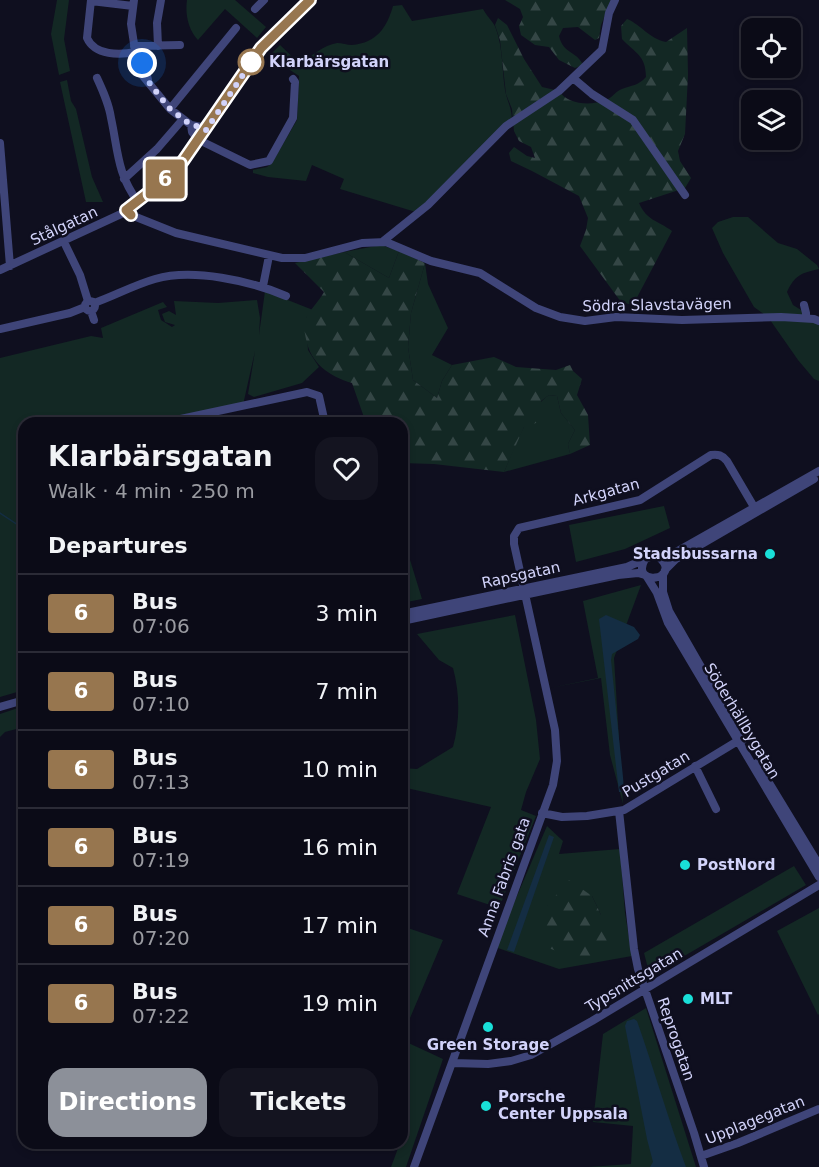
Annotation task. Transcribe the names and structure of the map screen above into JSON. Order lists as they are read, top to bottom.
{
  "streets": {
    "street": [
      "Stålgatan",
      "Södra Slavstavägen",
      "Arkgatan",
      "Rapsgatan",
      "Söderhällbygatan",
      "Pustgatan",
      "Anna Fabris gata",
      "Typsnittsgatan",
      "Reprogatan",
      "Upplagegatan"
    ]
  },
  "crossings": [
    ["Stålgatan", "Södra Slavstavägen"],
    ["Arkgatan", "Rapsgatan"],
    ["Arkgatan", "Anna Fabris gata"],
    ["Rapsgatan", "Söderhällbygatan"],
    ["Rapsgatan", "Anna Fabris gata"],
    ["Söderhällbygatan", "Pustgatan"],
    ["Pustgatan", "Anna Fabris gata"],
    ["Pustgatan", "Reprogatan"],
    ["Anna Fabris gata", "Typsnittsgatan"],
    ["Typsnittsgatan", "Reprogatan"],
    ["Reprogatan", "Upplagegatan"]
  ],
  "places": [
    "Klarbärsgatan",
    "Stadsbussarna",
    "PostNord",
    "MLT",
    "Green Storage",
    "Porsche Center Uppsala"
  ],
  "lines": ["bus line 6"],
  "page": {
    "on_map": "6",
    "heading": [
      ["Klarbärsgatan", "Walk · 4 min · 250 m"],
      "Departures"
    ],
    "list": [
      {
        "mark": "6",
        "name": "Bus",
        "note": "07:06",
        "value": "3 min"
      },
      {
        "mark": "6",
        "name": "Bus",
        "note": "07:10",
        "value": "7 min"
      },
      {
        "mark": "6",
        "name": "Bus",
        "note": "07:13",
        "value": "10 min"
      },
      {
        "mark": "6",
        "name": "Bus",
        "note": "07:19",
        "value": "16 min"
      },
      {
        "mark": "6",
        "name": "Bus",
        "note": "07:20",
        "value": "17 min"
      },
      {
        "mark": "6",
        "name": "Bus",
        "note": "07:22",
        "value": "19 min"
      }
    ],
    "buttons": ["Directions", "Tickets"]
  }
}
